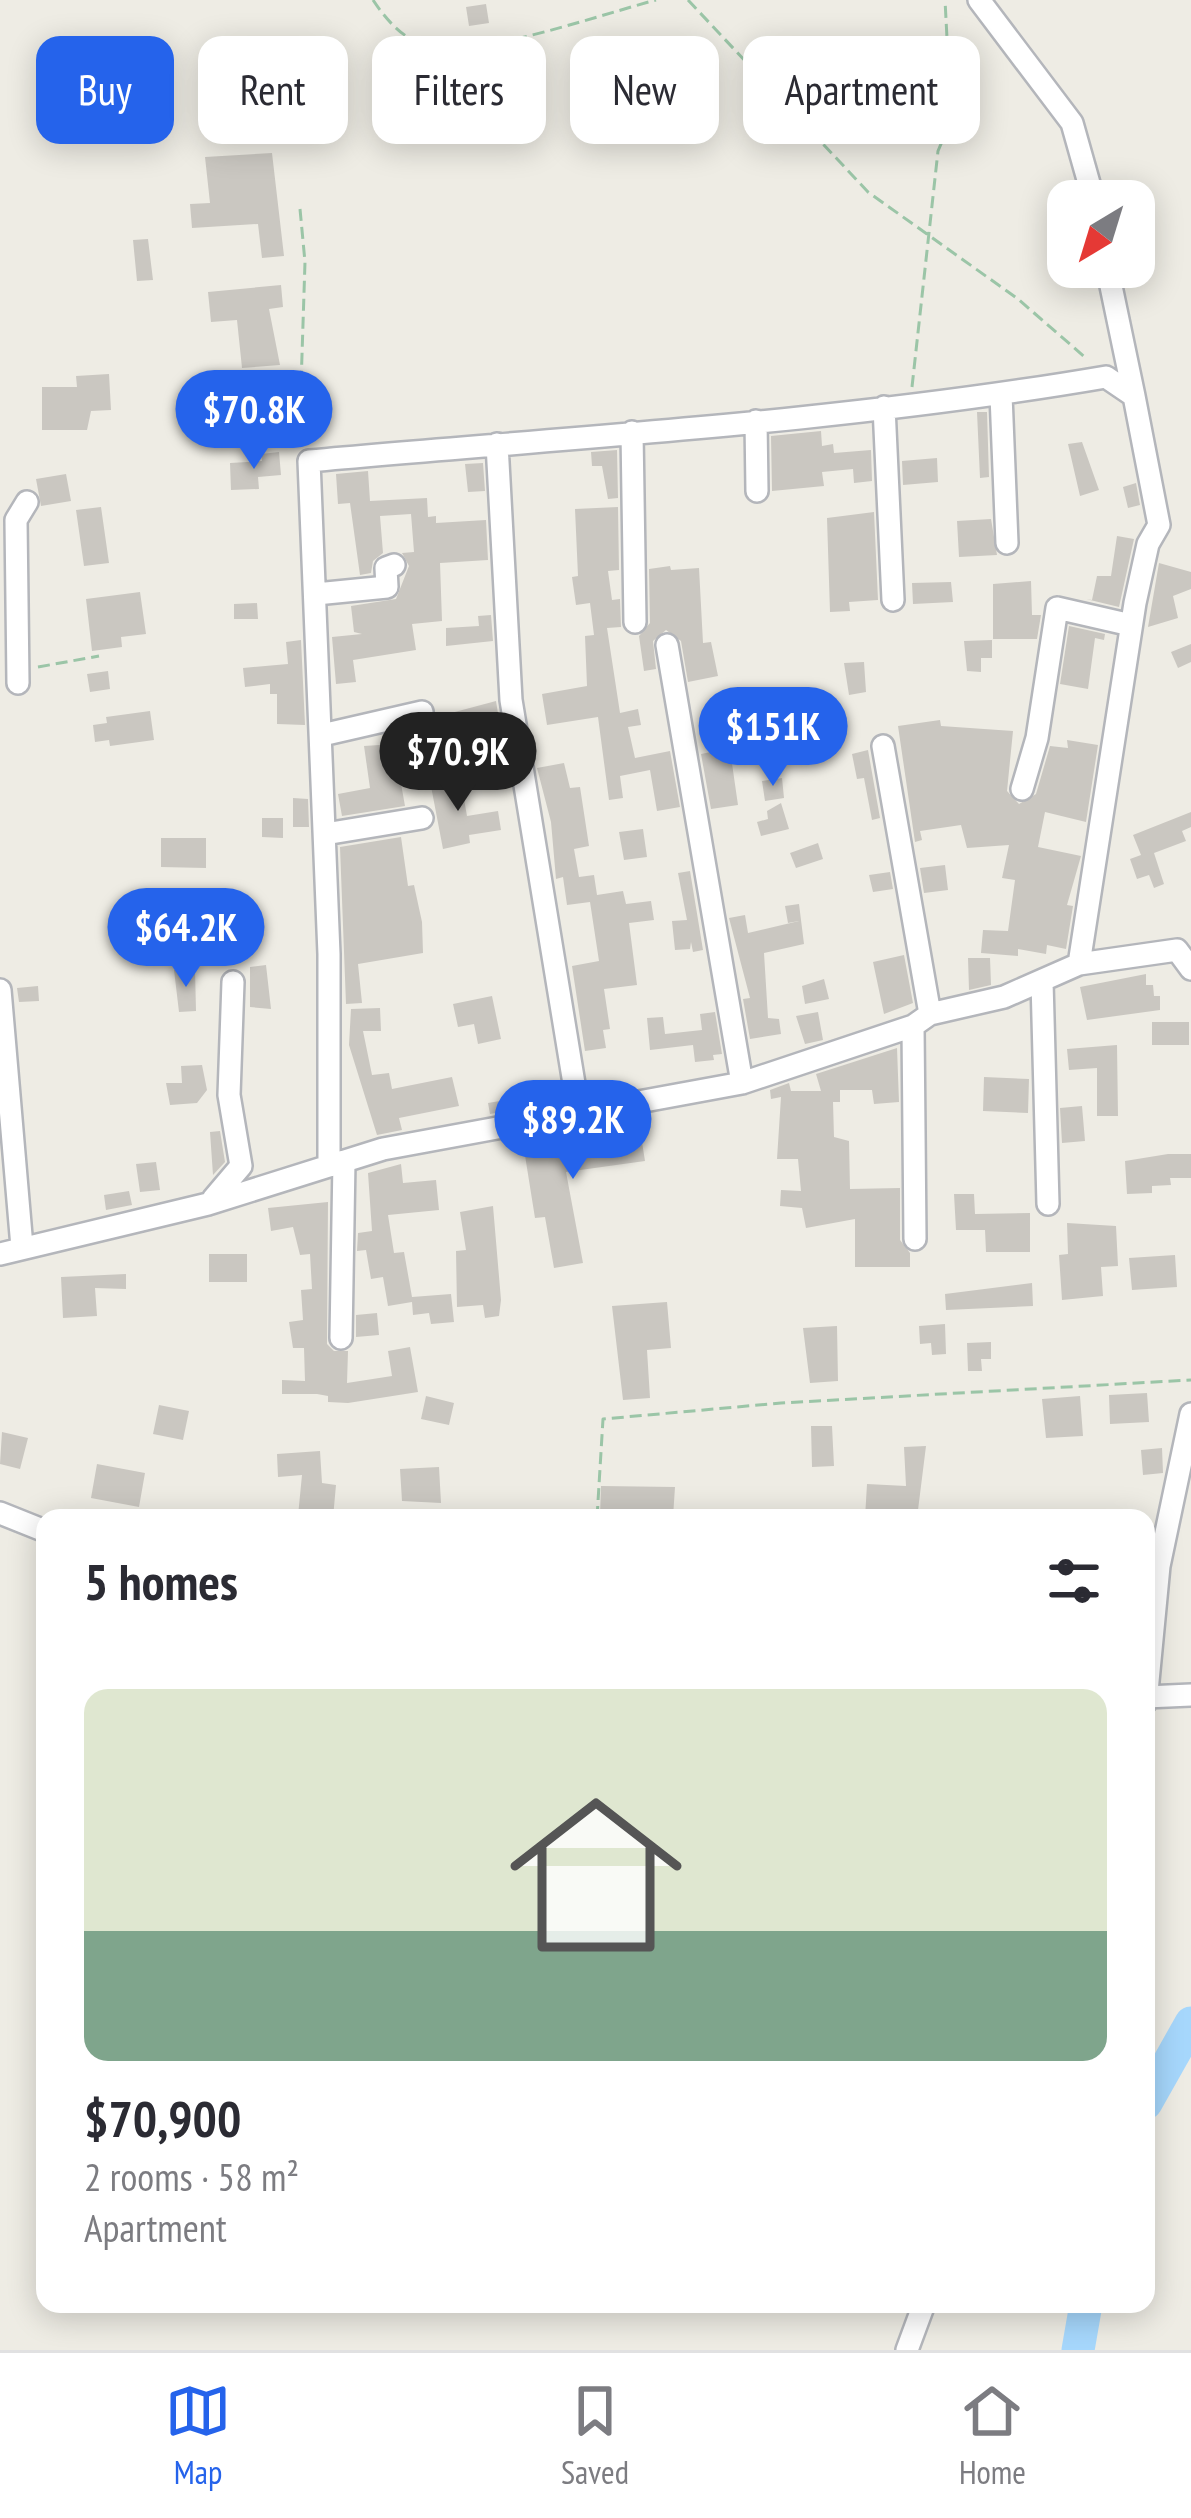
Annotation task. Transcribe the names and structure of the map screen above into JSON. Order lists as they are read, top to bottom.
{
  "north": "bottom left",
  "page": {
    "chip": [
      "Buy",
      "Rent",
      "Filters",
      "New",
      "Apartment"
    ],
    "price": [
      "$70.8K",
      "$151K",
      "$70.9K",
      "$64.2K",
      "$89.2K"
    ],
    "heading": "5 homes",
    "list": [
      {
        "name": "$70,900",
        "note": "2 rooms · 58 m² · Apartment"
      }
    ],
    "tabs": ["Map", "Saved", "Home"]
  }
}
